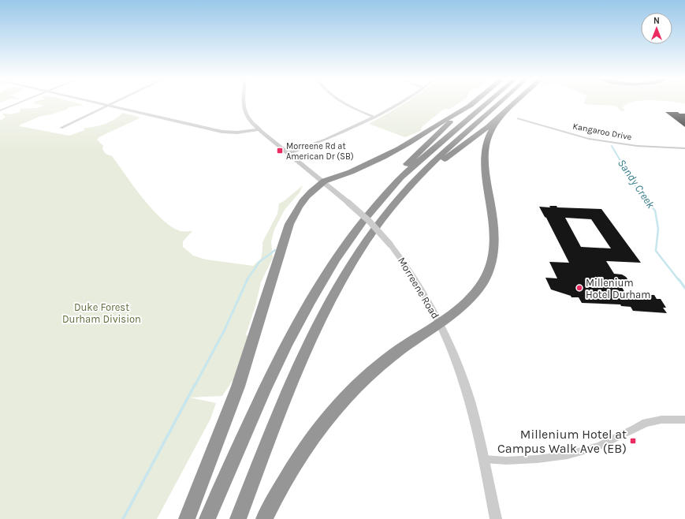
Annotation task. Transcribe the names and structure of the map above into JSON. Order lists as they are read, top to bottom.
{
  "streets": {
    "street": ["Kangaroo Drive", "Morreene Road"]
  },
  "water": ["Sandy Creek"],
  "parks": ["Duke Forest Durham Division"],
  "places": {
    "transit": ["Morreene Rd at American Dr (SB)", "Millenium Hotel at Campus Walk Ave (EB)"],
    "other": ["Millenium Hotel Durham"]
  },
  "north": "top"
}
